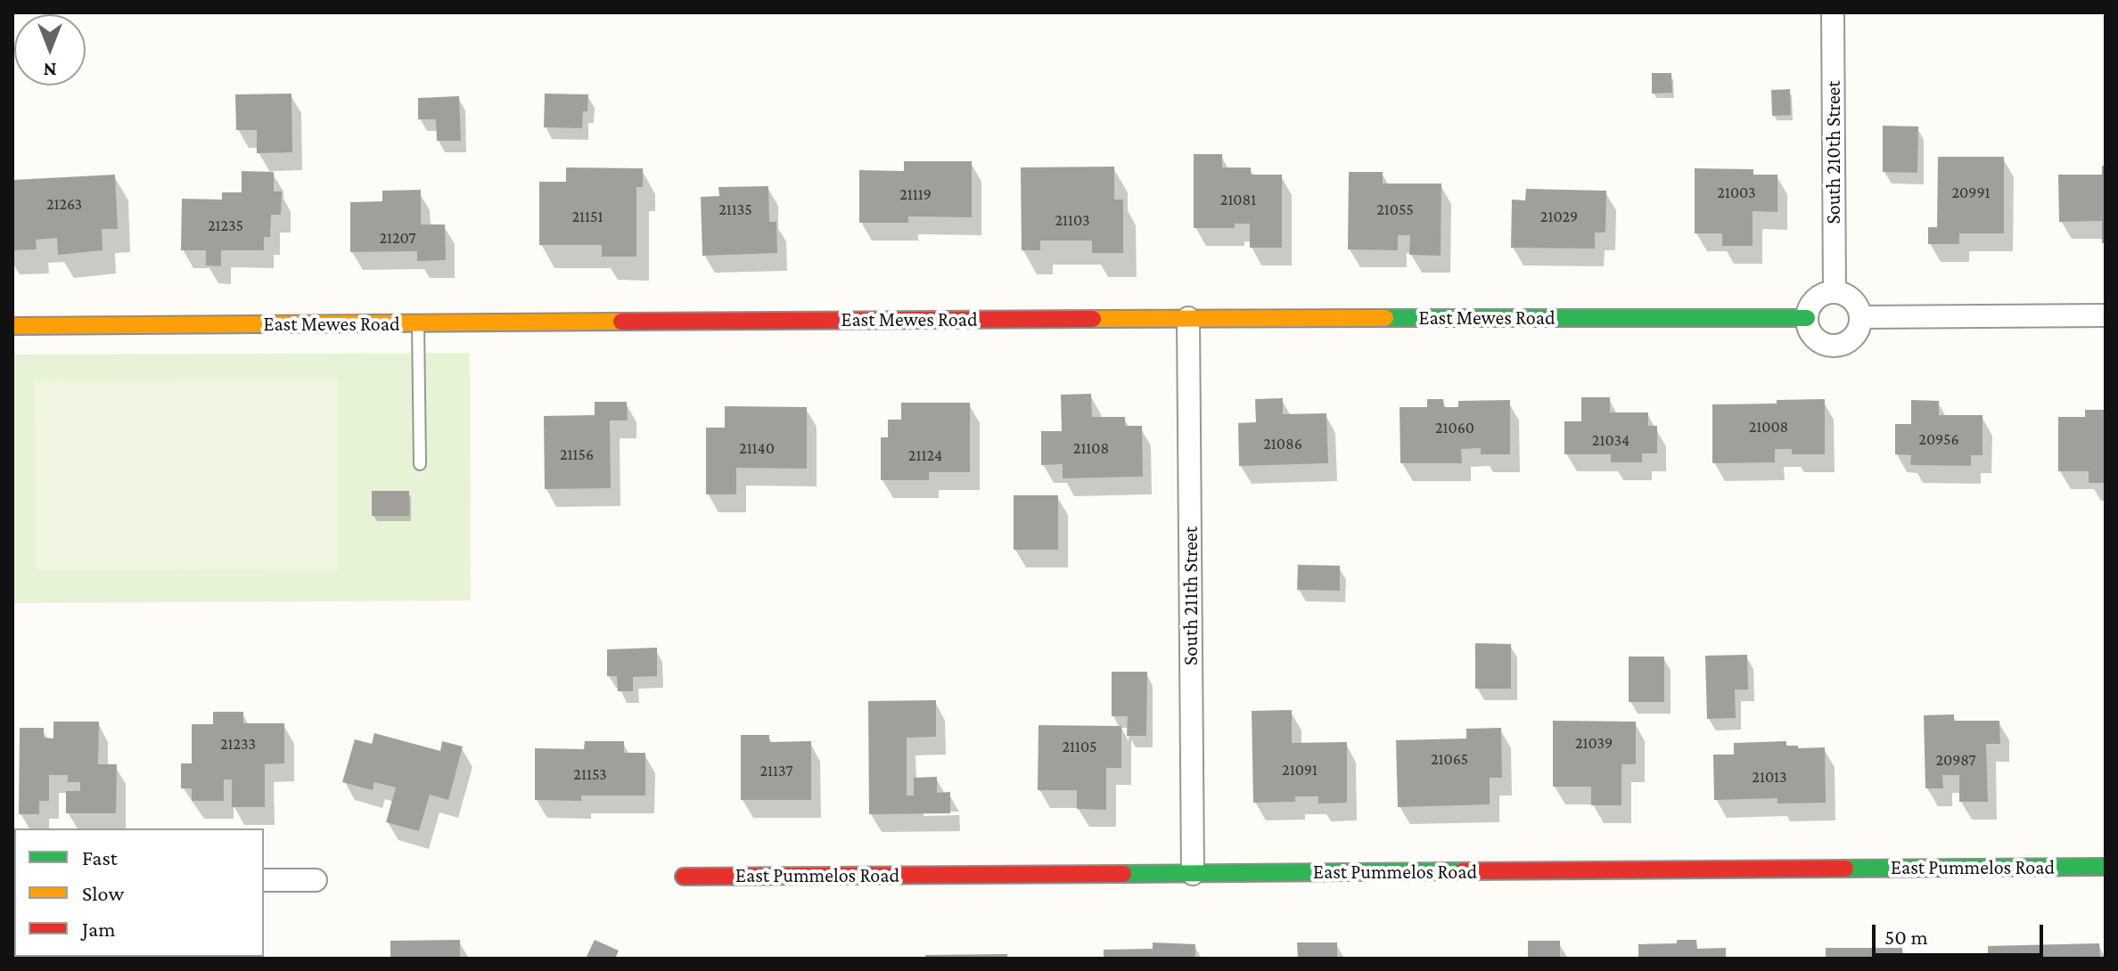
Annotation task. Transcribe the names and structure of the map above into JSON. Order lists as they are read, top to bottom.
{
  "streets": {
    "street": [
      "South 210th Street",
      "East Mewes Road",
      "South 211th Street",
      "East Pummelos Road"
    ]
  },
  "crossings": [
    ["South 210th Street", "East Mewes Road"],
    ["East Mewes Road", "South 211th Street"],
    ["South 211th Street", "East Pummelos Road"]
  ],
  "house_numbers": [
    "21003",
    "20991",
    "21119",
    "21081",
    "21263",
    "21135",
    "21055",
    "21151",
    "21029",
    "21103",
    "21235",
    "21207",
    "21008",
    "21060",
    "20956",
    "21034",
    "21086",
    "21140",
    "21108",
    "21156",
    "21124",
    "21039",
    "21233",
    "21105",
    "21065",
    "20987",
    "21091",
    "21137",
    "21153",
    "21013"
  ],
  "legend": ["Fast", "Slow", "Jam"],
  "scale_bar": "50 m",
  "north": "bottom"
}
